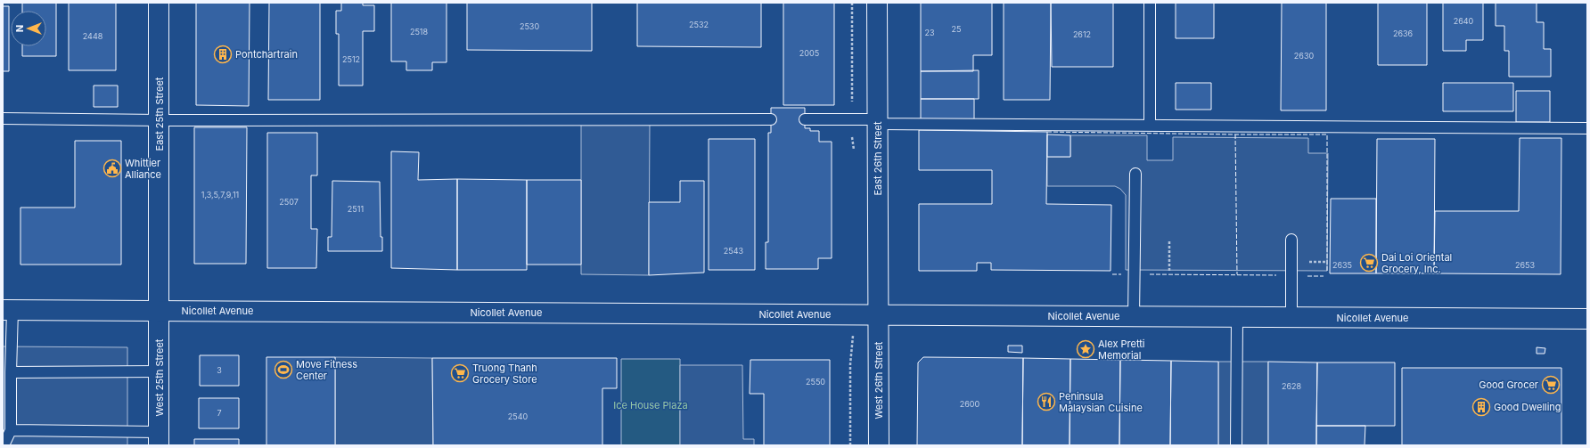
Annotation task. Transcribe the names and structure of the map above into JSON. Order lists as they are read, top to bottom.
{
  "streets": {
    "street": [
      "East 25th Street",
      "East 26th Street",
      "Nicollet Avenue",
      "West 25th Street",
      "West 26th Street"
    ]
  },
  "crossings": [
    ["East 25th Street", "Nicollet Avenue"],
    ["East 25th Street", "West 25th Street"],
    ["East 26th Street", "Nicollet Avenue"],
    ["East 26th Street", "West 26th Street"],
    ["Nicollet Avenue", "West 25th Street"],
    ["Nicollet Avenue", "West 26th Street"]
  ],
  "parks": ["Ice House Plaza"],
  "places": {
    "building": ["Pontchartrain", "Good Dwelling"],
    "public building": ["Whittier Alliance"],
    "supermarket": ["Dai Loi Oriental Grocery, Inc.", "Truong Thanh Grocery Store", "Good Grocer"],
    "place": ["Alex Pretti Memorial"],
    "sports": ["Move Fitness Center"],
    "restaurant": ["Peninsula Malaysian Cuisine"]
  },
  "house_numbers": [
    "2640",
    "2532",
    "2530",
    "25",
    "2518",
    "23",
    "2636",
    "2612",
    "2448",
    "2005",
    "2630",
    "2512",
    "1,3,5,7,9,11",
    "2507",
    "2511",
    "2543",
    "2635",
    "2653",
    "3",
    "2550",
    "2628",
    "2600",
    "7",
    "2540"
  ],
  "north": "left"
}
